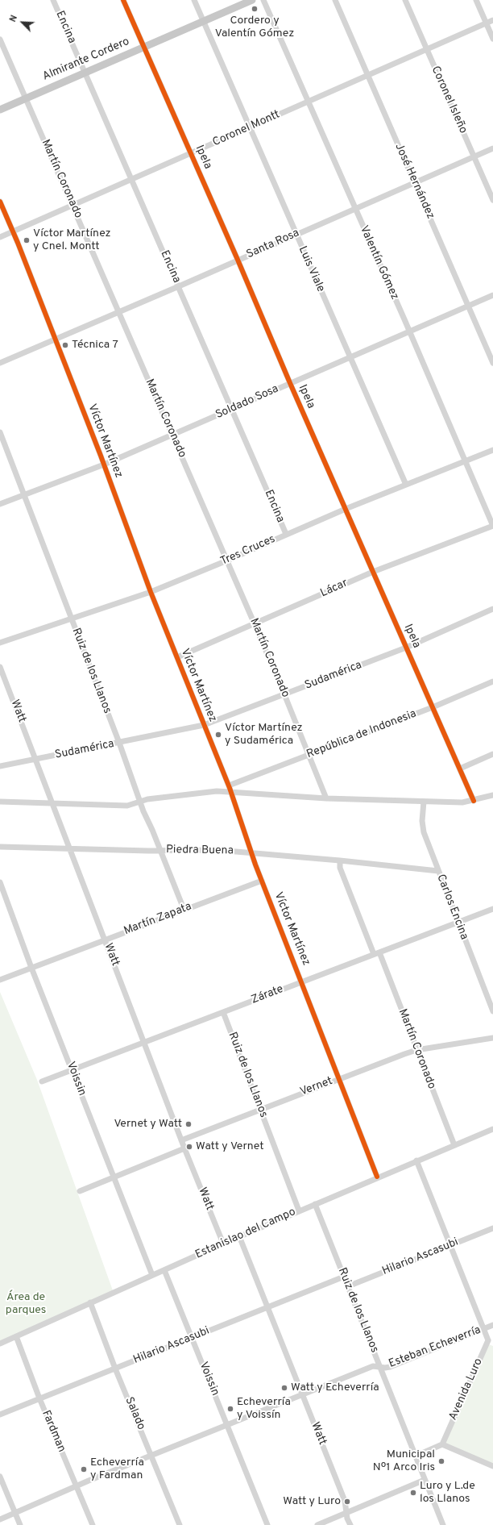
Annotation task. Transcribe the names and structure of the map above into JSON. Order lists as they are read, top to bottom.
{
  "streets": {
    "main road": ["Almirante Cordero"],
    "street": [
      "Encina",
      "Coronel Isleño",
      "Coronel Montt",
      "Ipela",
      "Martín Coronado",
      "José Hernández",
      "Santa Rosa",
      "Valentín Gómez",
      "Luis Viale",
      "Soldado Sosa",
      "Víctor Martínez",
      "Tres Cruces",
      "Lácar",
      "Ruiz de los Llanos",
      "Sudamérica",
      "Watt",
      "República de Indonesia",
      "Piedra Buena",
      "Carlos Encina",
      "Martín Zapata",
      "Zárate",
      "Voissin",
      "Vernet",
      "Estanislao del Campo",
      "Hilario Ascasubi",
      "Esteban Echeverría",
      "Avenida Luro",
      "Salado",
      "Fardman"
    ]
  },
  "crossings": [
    ["Encina", "Almirante Cordero"],
    ["Encina", "Coronel Montt"],
    ["Encina", "Santa Rosa"],
    ["Encina", "Soldado Sosa"],
    ["Encina", "Tres Cruces"],
    ["Almirante Cordero", "Ipela"],
    ["Almirante Cordero", "Martín Coronado"],
    ["Almirante Cordero", "Luis Viale"],
    ["Coronel Isleño", "Coronel Montt"],
    ["Coronel Isleño", "Santa Rosa"],
    ["Coronel Montt", "Ipela"],
    ["Coronel Montt", "Martín Coronado"],
    ["Coronel Montt", "José Hernández"],
    ["Coronel Montt", "Valentín Gómez"],
    ["Coronel Montt", "Luis Viale"],
    ["Coronel Montt", "Víctor Martínez"],
    ["Ipela", "Santa Rosa"],
    ["Ipela", "Soldado Sosa"],
    ["Ipela", "Tres Cruces"],
    ["Ipela", "Lácar"],
    ["Ipela", "Sudamérica"],
    ["Ipela", "República de Indonesia"],
    ["Martín Coronado", "Santa Rosa"],
    ["Martín Coronado", "Soldado Sosa"],
    ["Martín Coronado", "Tres Cruces"],
    ["Martín Coronado", "Lácar"],
    ["Martín Coronado", "Sudamérica"],
    ["Martín Coronado", "República de Indonesia"],
    ["Martín Coronado", "Zárate"],
    ["Martín Coronado", "Vernet"],
    ["Martín Coronado", "Estanislao del Campo"],
    ["José Hernández", "Santa Rosa"],
    ["José Hernández", "Soldado Sosa"],
    ["Santa Rosa", "Valentín Gómez"],
    ["Santa Rosa", "Luis Viale"],
    ["Santa Rosa", "Víctor Martínez"],
    ["Valentín Gómez", "Soldado Sosa"],
    ["Valentín Gómez", "Tres Cruces"],
    ["Valentín Gómez", "Lácar"],
    ["Luis Viale", "Soldado Sosa"],
    ["Luis Viale", "Tres Cruces"],
    ["Soldado Sosa", "Víctor Martínez"],
    ["Soldado Sosa", "Ruiz de los Llanos"],
    ["Víctor Martínez", "Tres Cruces"],
    ["Víctor Martínez", "Lácar"],
    ["Víctor Martínez", "Sudamérica"],
    ["Víctor Martínez", "República de Indonesia"],
    ["Víctor Martínez", "Piedra Buena"],
    ["Víctor Martínez", "Martín Zapata"],
    ["Víctor Martínez", "Zárate"],
    ["Víctor Martínez", "Vernet"],
    ["Víctor Martínez", "Estanislao del Campo"],
    ["Tres Cruces", "Ruiz de los Llanos"],
    ["Ruiz de los Llanos", "Sudamérica"],
    ["Ruiz de los Llanos", "Piedra Buena"],
    ["Ruiz de los Llanos", "Martín Zapata"],
    ["Ruiz de los Llanos", "Zárate"],
    ["Ruiz de los Llanos", "Vernet"],
    ["Ruiz de los Llanos", "Estanislao del Campo"],
    ["Ruiz de los Llanos", "Hilario Ascasubi"],
    ["Ruiz de los Llanos", "Esteban Echeverría"],
    ["Sudamérica", "Watt"],
    ["Watt", "Piedra Buena"],
    ["Watt", "Martín Zapata"],
    ["Watt", "Zárate"],
    ["Watt", "Vernet"],
    ["Watt", "Estanislao del Campo"],
    ["Watt", "Hilario Ascasubi"],
    ["Watt", "Esteban Echeverría"],
    ["Piedra Buena", "Carlos Encina"],
    ["Carlos Encina", "Zárate"],
    ["Martín Zapata", "Voissin"],
    ["Zárate", "Voissin"],
    ["Voissin", "Estanislao del Campo"],
    ["Voissin", "Hilario Ascasubi"],
    ["Voissin", "Esteban Echeverría"],
    ["Estanislao del Campo", "Salado"],
    ["Estanislao del Campo", "Fardman"],
    ["Hilario Ascasubi", "Salado"],
    ["Hilario Ascasubi", "Fardman"],
    ["Esteban Echeverría", "Salado"],
    ["Esteban Echeverría", "Fardman"]
  ],
  "parks": ["Área de parques"],
  "places": [
    "Cordero y Valentín Gómez",
    "Víctor Martínez y Cnel. Montt",
    "Técnica 7",
    "Víctor Martínez y Sudamérica",
    "Vernet y Watt",
    "Watt y Vernet",
    "Watt y Echeverría",
    "Echeverría y Voissín",
    "Municipal Nº1 Arco Iris",
    "Echeverría y Fardman",
    "Luro y L.de los Llanos",
    "Watt y Luro"
  ],
  "north": "top left"
}
